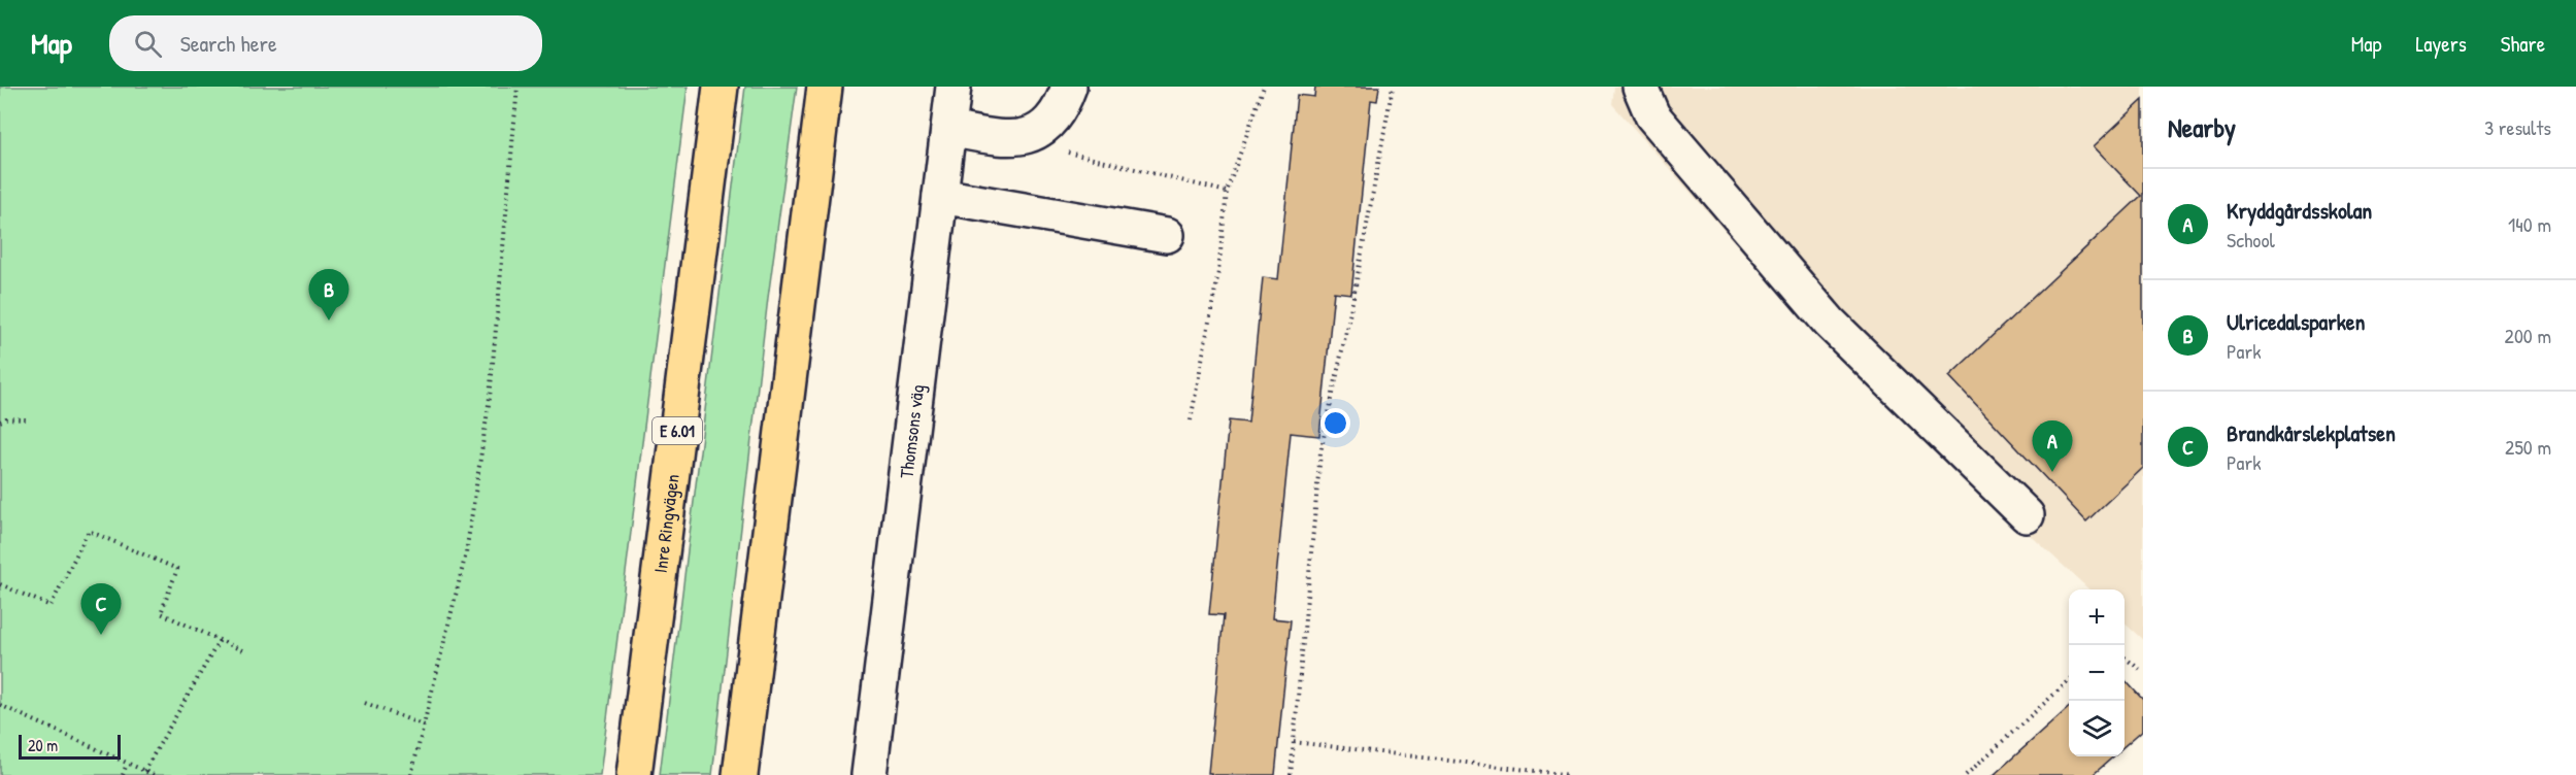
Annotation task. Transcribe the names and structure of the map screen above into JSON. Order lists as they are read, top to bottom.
{
  "streets": {
    "highway": ["E 6.01", "Inre Ringvägen"],
    "street": ["Thomsons väg"]
  },
  "scale_bar": "20 m",
  "page": {
    "header": "Map",
    "search": "Search here",
    "nav": ["Map", "Layers", "Share"],
    "heading": ["Nearby", "3 results"],
    "list": [
      {
        "mark": "A",
        "name": "Kryddgårdsskolan",
        "note": "School",
        "value": "140 m"
      },
      {
        "mark": "B",
        "name": "Ulricedalsparken",
        "note": "Park",
        "value": "200 m"
      },
      {
        "mark": "C",
        "name": "Brandkårslekplatsen",
        "note": "Park",
        "value": "250 m"
      }
    ],
    "pins": ["B", "A", "C"],
    "map_buttons": ["+", "−"],
    "scale": "20 m"
  }
}
